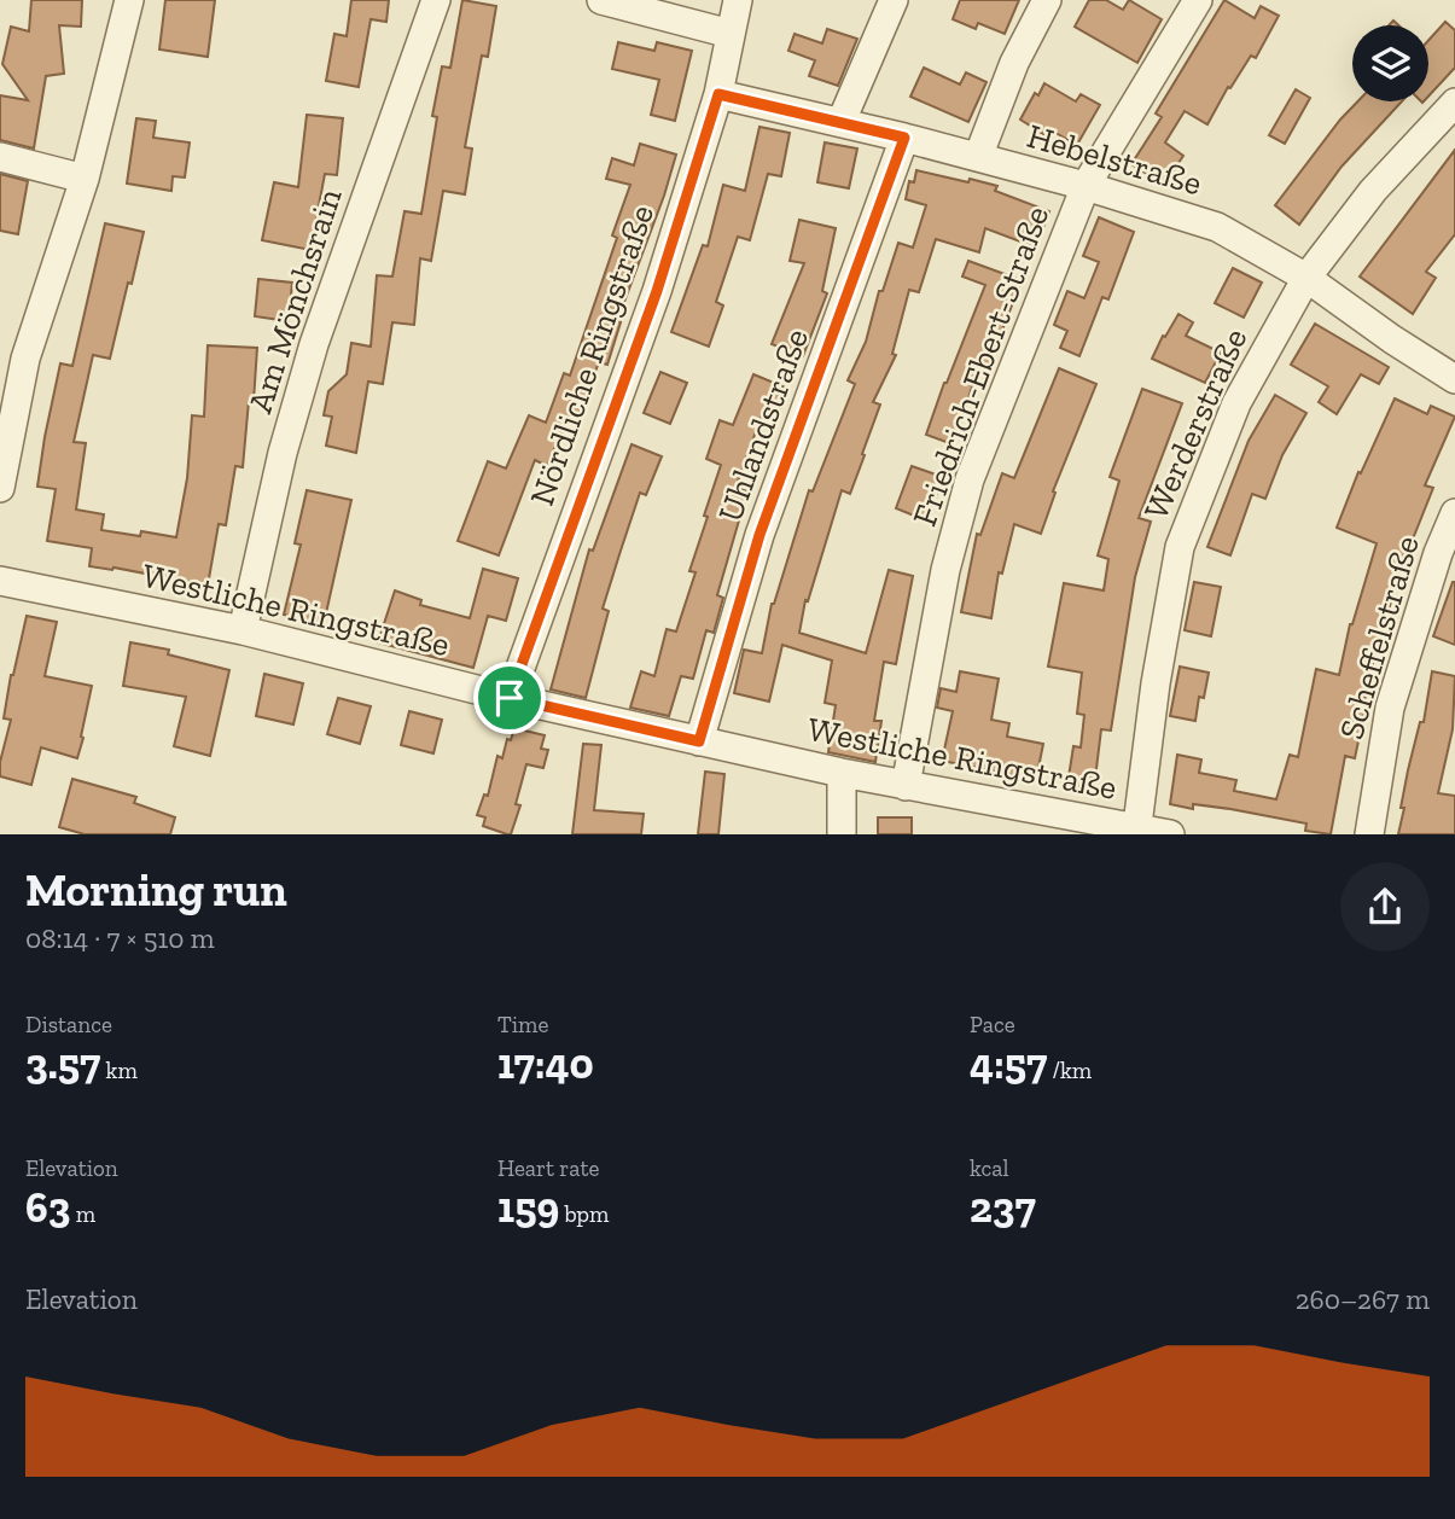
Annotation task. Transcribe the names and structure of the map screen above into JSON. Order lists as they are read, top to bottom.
{
  "streets": {
    "street": [
      "Hebelstraße",
      "Am Mönchsrain",
      "Nördliche Ringstraße",
      "Friedrich-Ebert-Straße",
      "Werderstraße",
      "Uhlandstraße",
      "Westliche Ringstraße",
      "Scheffelstraße"
    ]
  },
  "crossings": [
    ["Hebelstraße", "Nördliche Ringstraße"],
    ["Hebelstraße", "Friedrich-Ebert-Straße"],
    ["Hebelstraße", "Werderstraße"],
    ["Hebelstraße", "Uhlandstraße"],
    ["Am Mönchsrain", "Westliche Ringstraße"],
    ["Nördliche Ringstraße", "Westliche Ringstraße"],
    ["Friedrich-Ebert-Straße", "Westliche Ringstraße"],
    ["Werderstraße", "Westliche Ringstraße"],
    ["Uhlandstraße", "Westliche Ringstraße"]
  ],
  "page": {
    "heading": ["Morning run", "08:14 · 7 × 510 m"],
    "stats": [
      ["Distance", "3.57 km"],
      ["Time", "17:40"],
      ["Pace", "4:57 /km"],
      ["Elevation", "63 m"],
      ["Heart rate", "159 bpm"],
      ["kcal", "237"]
    ],
    "chart": ["Elevation", "260–267 m"]
  }
}
